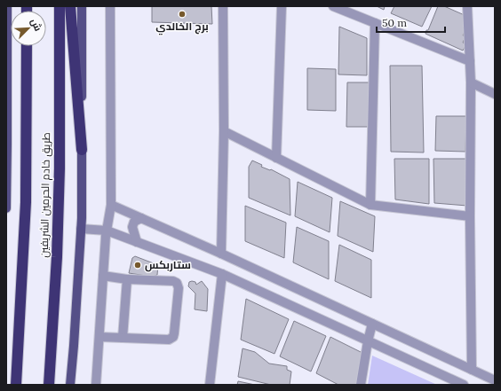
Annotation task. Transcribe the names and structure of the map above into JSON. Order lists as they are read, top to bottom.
{
  "streets": {
    "highway": ["طريق خادم الحرمين الشريفين"]
  },
  "places": ["برج الخالدي", "ستاربكس"],
  "scale_bar": "50 m",
  "north": "top right"
}
